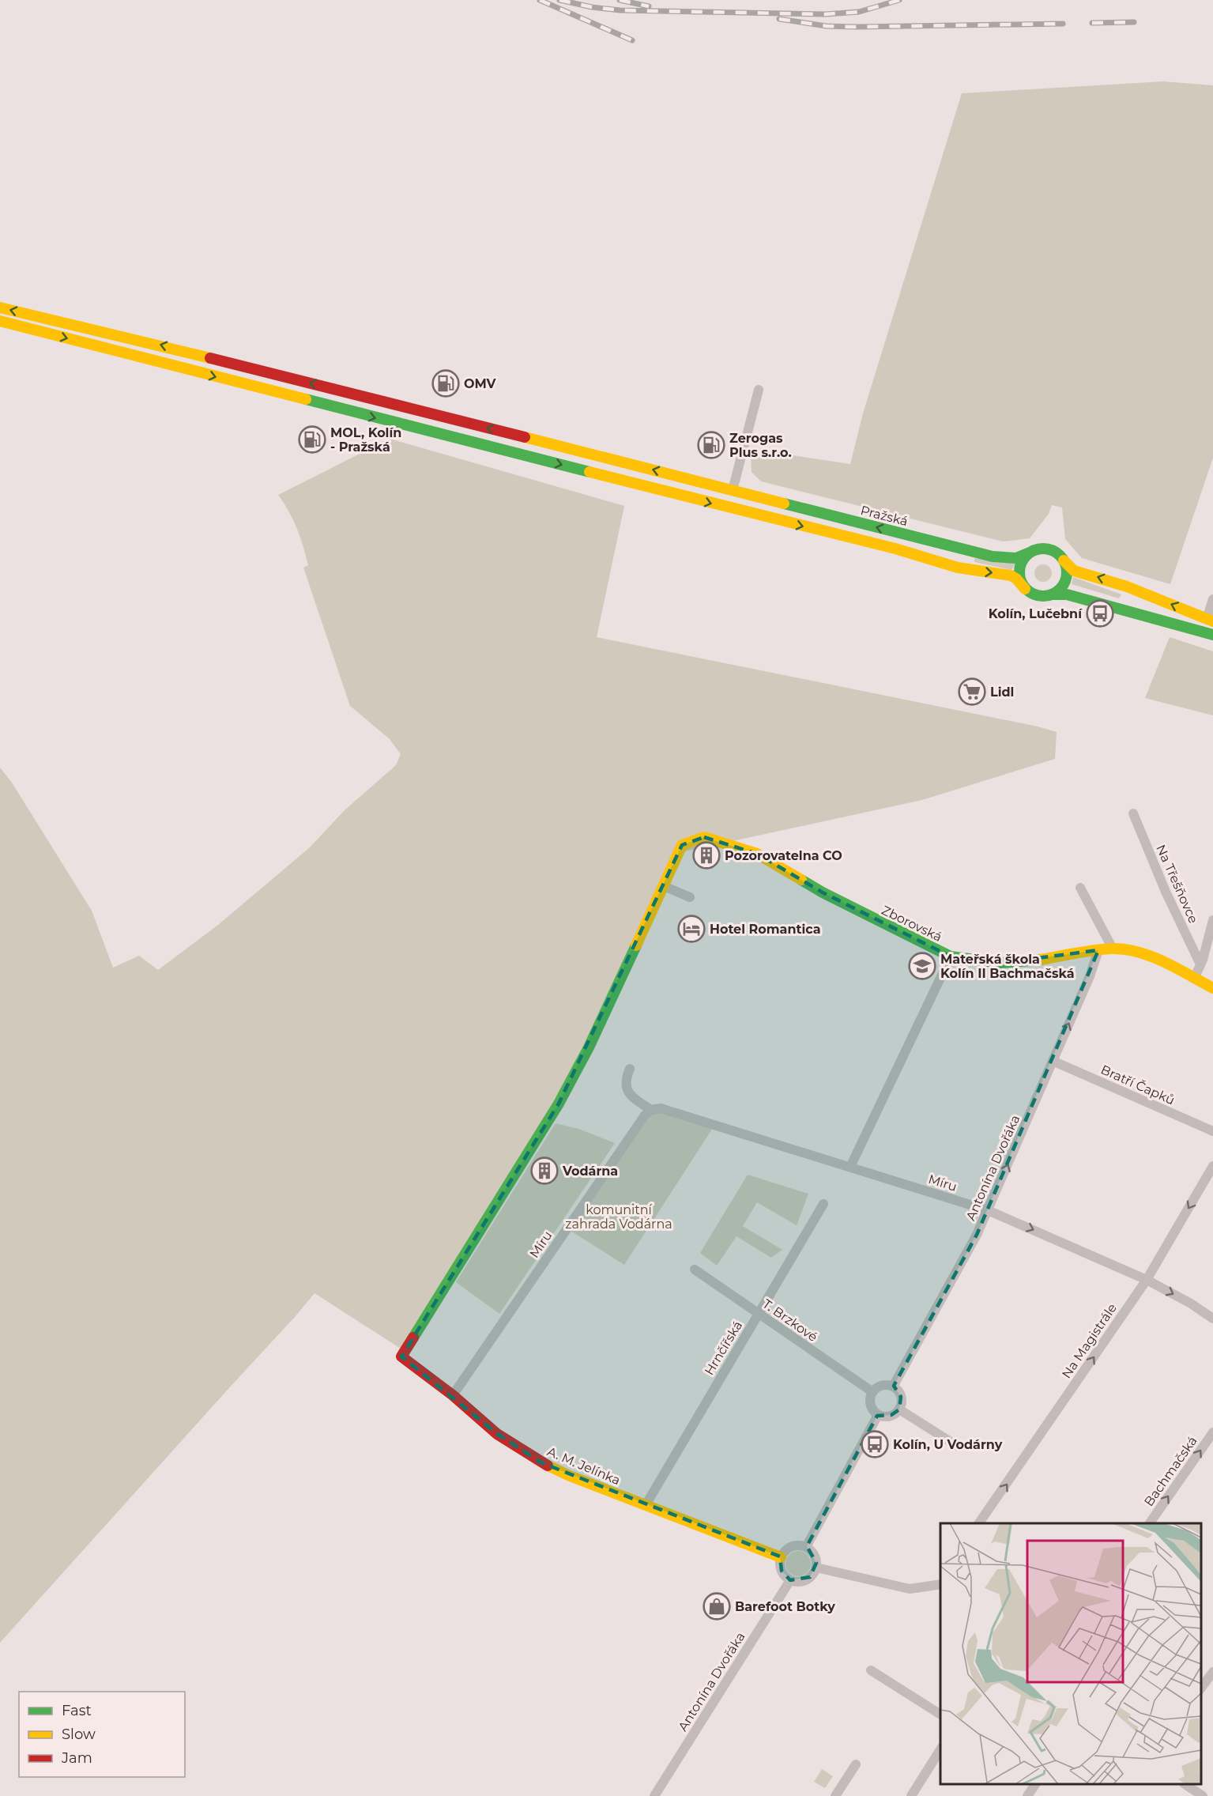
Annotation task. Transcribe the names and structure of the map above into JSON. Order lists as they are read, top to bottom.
{
  "streets": {
    "street": [
      "Pražská",
      "Na Třešňovce",
      "Zborovská",
      "Bratří Čapků",
      "Antonína Dvořáka",
      "Míru",
      "T. Brzkové",
      "Na Magistrále",
      "Hrnčířská",
      "A. M. Jelínka",
      "Bachmačská"
    ]
  },
  "crossings": [
    ["Zborovská", "Antonína Dvořáka"],
    ["Zborovská", "A. M. Jelínka"],
    ["Bratří Čapků", "Antonína Dvořáka"],
    ["Antonína Dvořáka", "Míru"],
    ["Antonína Dvořáka", "T. Brzkové"],
    ["Antonína Dvořáka", "A. M. Jelínka"],
    ["Míru", "Na Magistrále"],
    ["Míru", "A. M. Jelínka"],
    ["T. Brzkové", "Hrnčířská"],
    ["Hrnčířská", "A. M. Jelínka"]
  ],
  "one_way": ["Antonína Dvořáka", "Bachmačská"],
  "parks": ["komunitní zahrada Vodárna"],
  "places": {
    "fuel station": ["OMV", "MOL, Kolín - Pražská", "Zerogas Plus s.r.o."],
    "bus stop": ["Kolín, Lučební", "Kolín, U Vodárny"],
    "supermarket": ["Lidl"],
    "building": ["Pozorovatelna CO", "Vodárna"],
    "hotel": ["Hotel Romantica"],
    "school or university": ["Mateřská škola Kolín II Bachmačská"],
    "shop": ["Barefoot Botky"]
  },
  "legend": ["Fast", "Slow", "Jam"]
}
